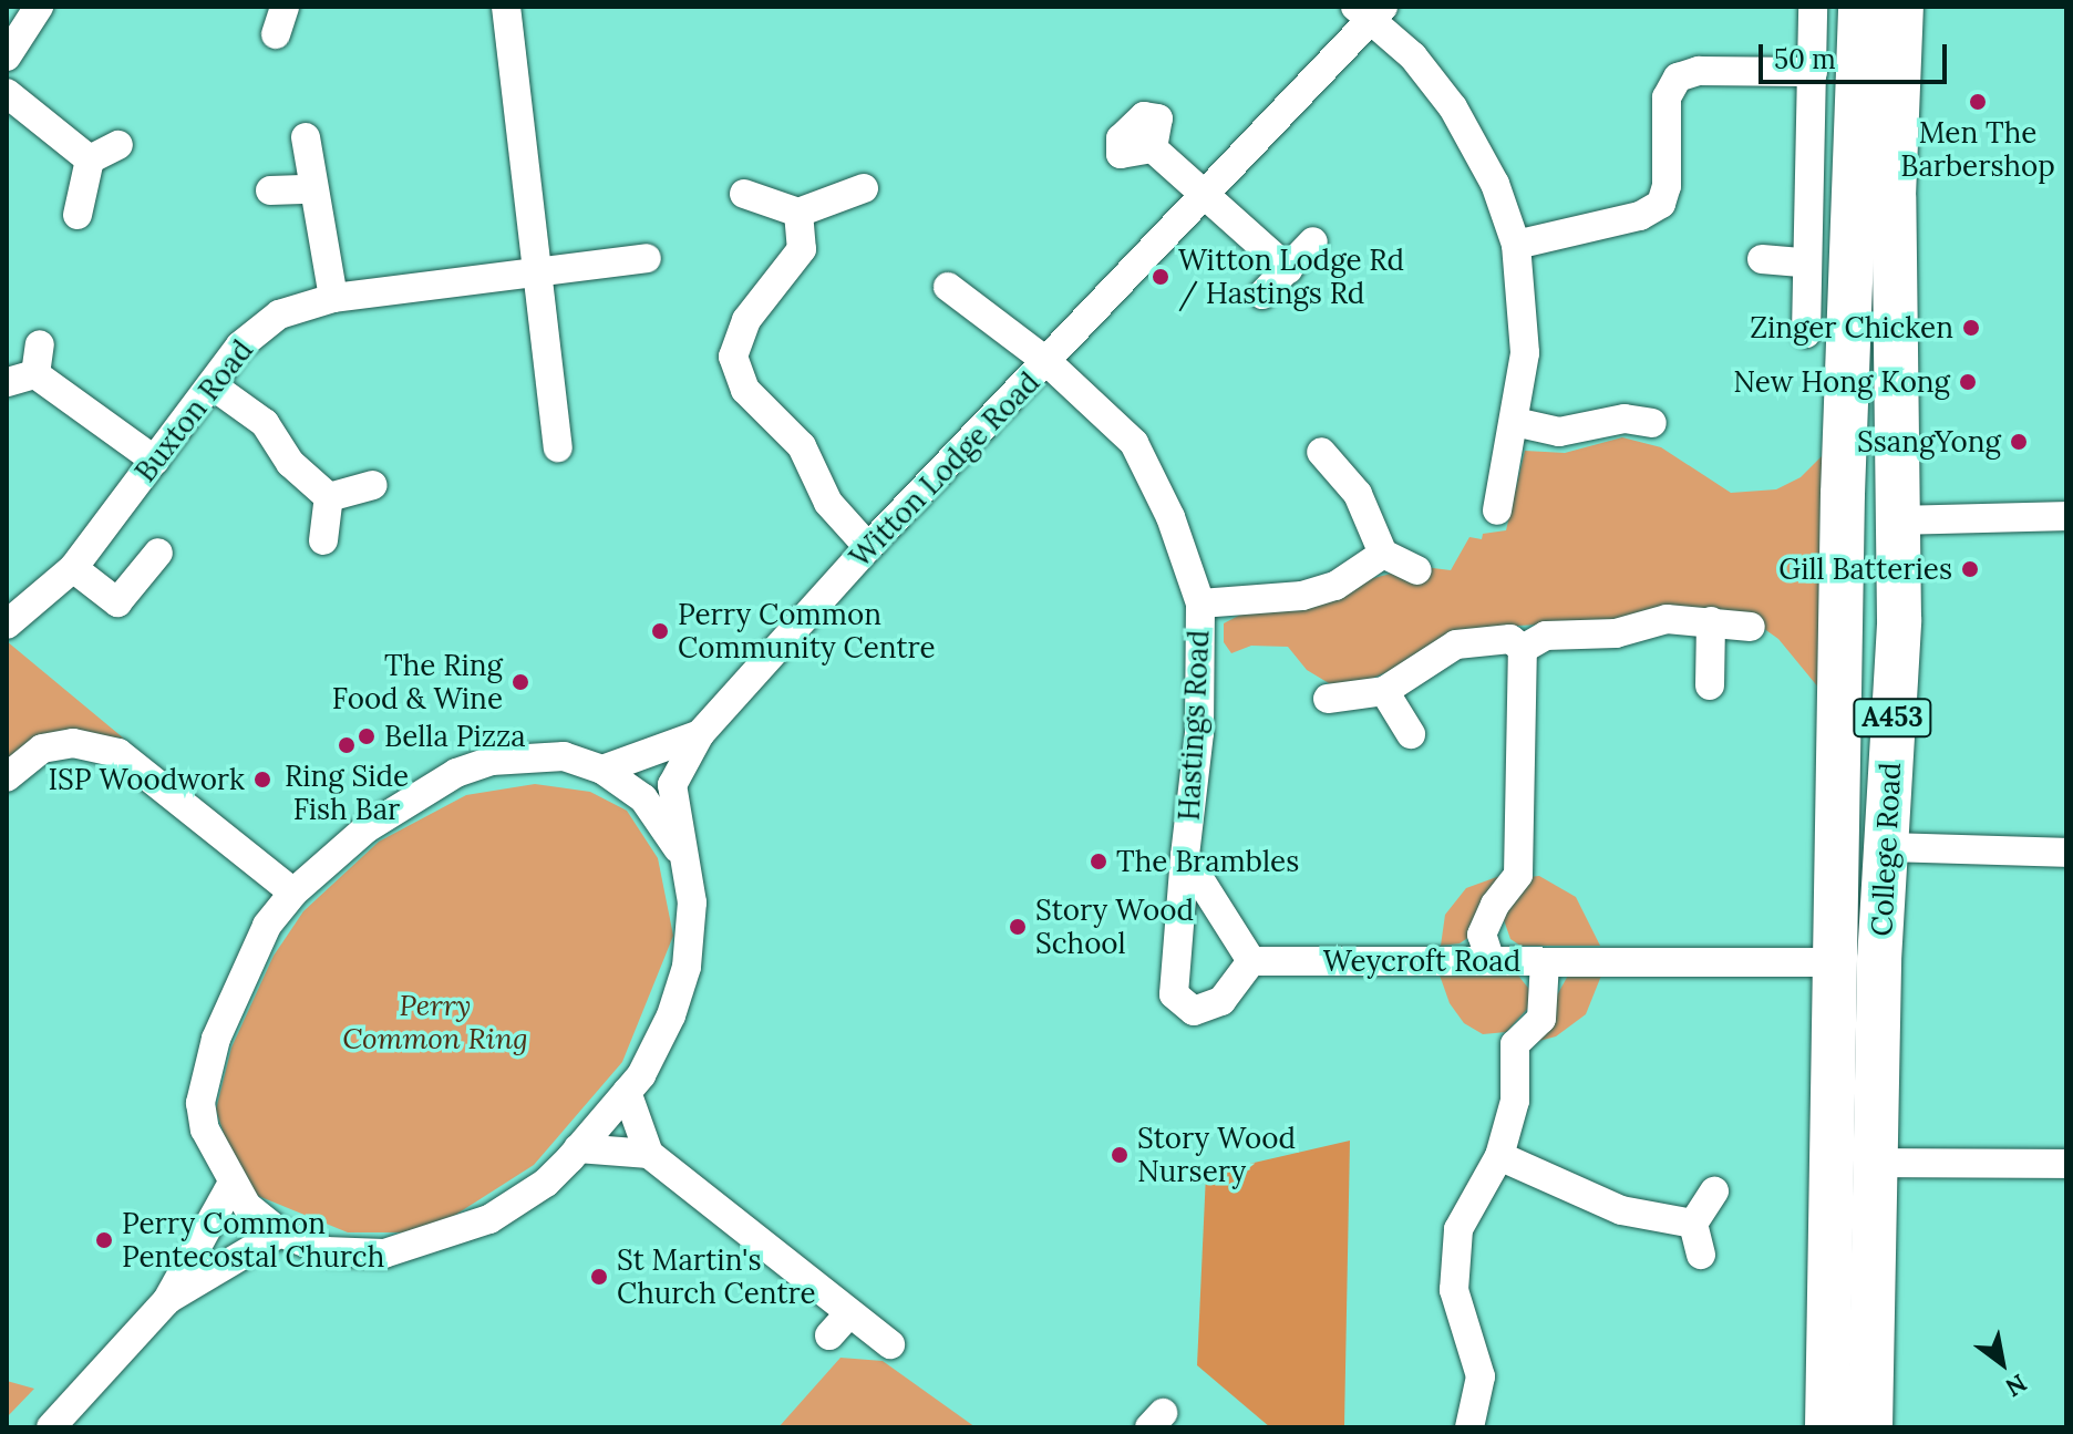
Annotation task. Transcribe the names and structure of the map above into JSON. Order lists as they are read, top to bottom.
{
  "streets": {
    "main road": ["A453", "College Road"],
    "street": [
      "Buxton Road",
      "Witton Lodge Road",
      "Hastings Road",
      "Weycroft Road"
    ]
  },
  "crossings": [
    ["Witton Lodge Road", "Hastings Road"],
    ["Hastings Road", "Weycroft Road"],
    ["College Road", "Weycroft Road"]
  ],
  "parks": ["Perry Common Ring"],
  "places": [
    "Men The Barbershop",
    "Witton Lodge Rd / Hastings Rd",
    "Zinger Chicken",
    "New Hong Kong",
    "SsangYong",
    "Gill Batteries",
    "Perry Common Community Centre",
    "The Ring Food & Wine",
    "Bella Pizza",
    "Ring Side Fish Bar",
    "ISP Woodwork",
    "The Brambles",
    "Story Wood School",
    "Story Wood Nursery",
    "Perry Common Pentecostal Church",
    "St Martin's Church Centre"
  ],
  "scale_bar": "50 m",
  "north": "bottom right"
}
